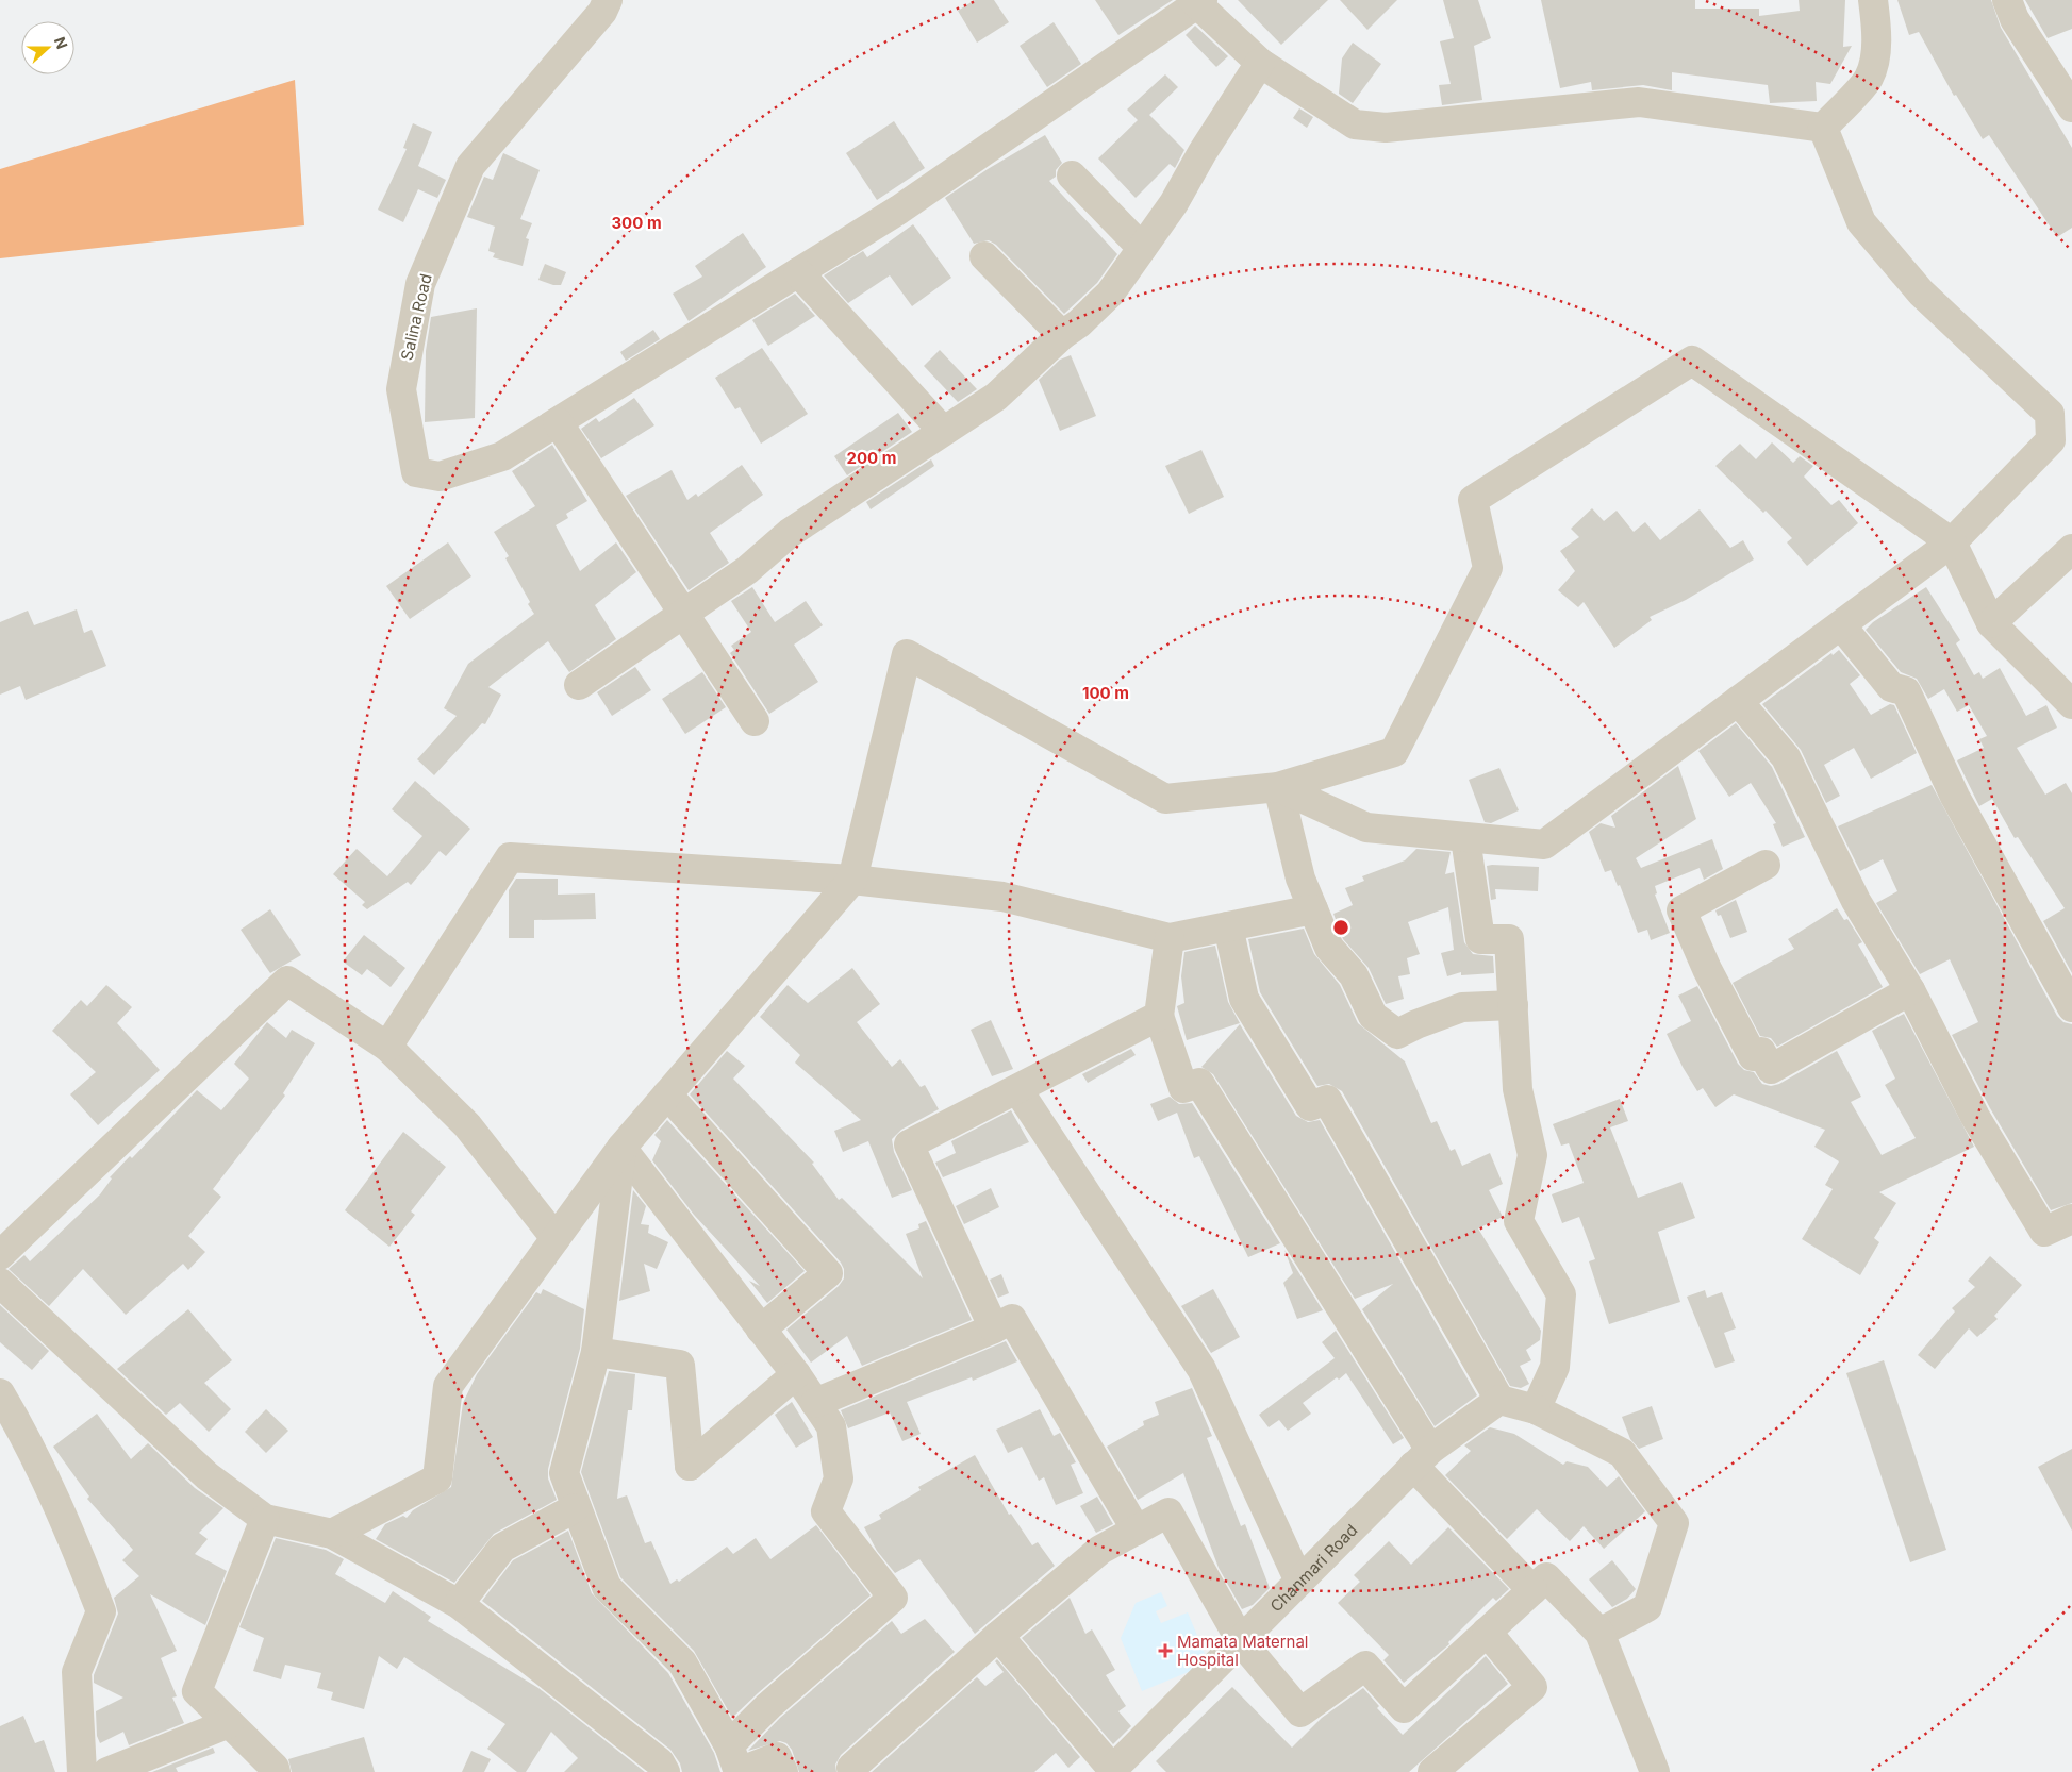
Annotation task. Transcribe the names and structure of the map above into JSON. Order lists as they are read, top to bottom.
{
  "streets": {
    "street": ["Salina Road", "Chanmari Road"]
  },
  "places": {
    "health": ["Mamata Maternal Hospital"]
  },
  "north": "right",
  "rings": ["300 m", "200 m", "100 m"]
}
